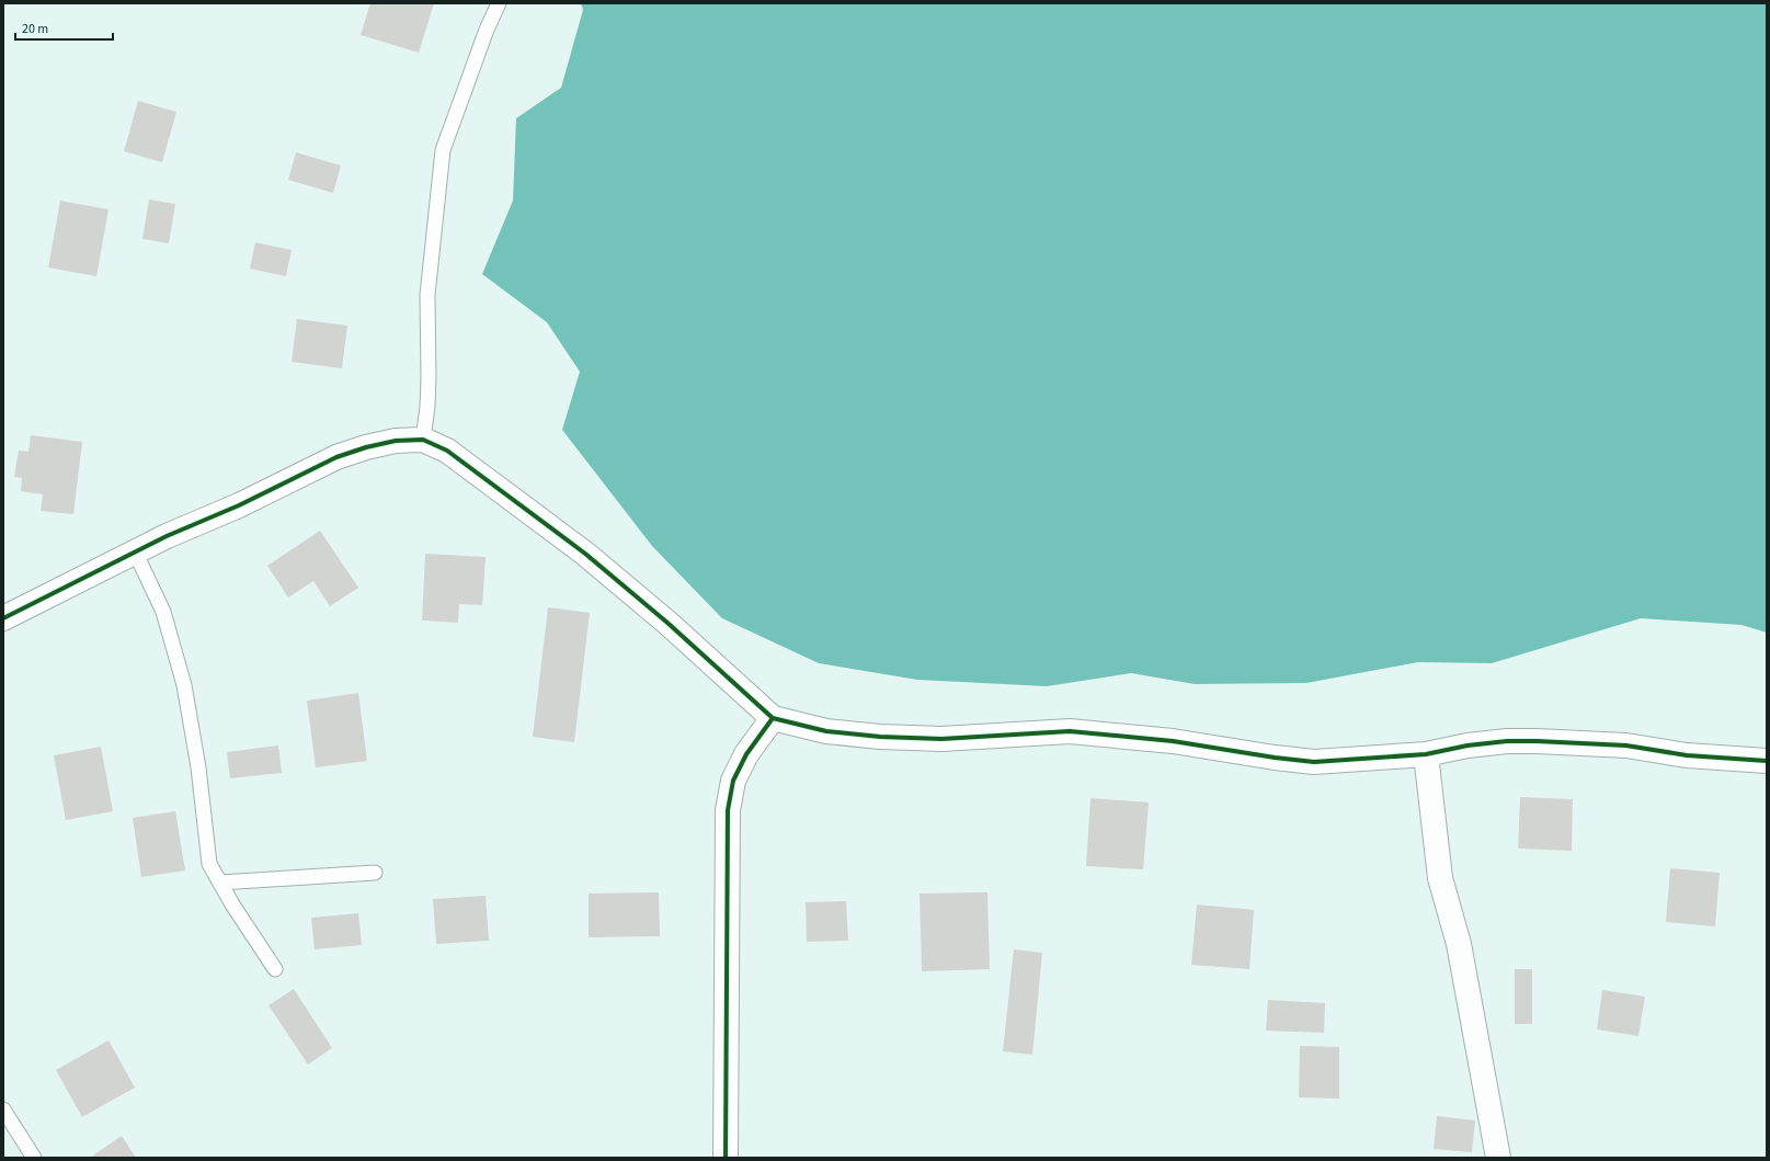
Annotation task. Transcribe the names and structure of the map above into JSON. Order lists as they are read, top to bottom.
{
  "scale_bar": "20 m"
}
